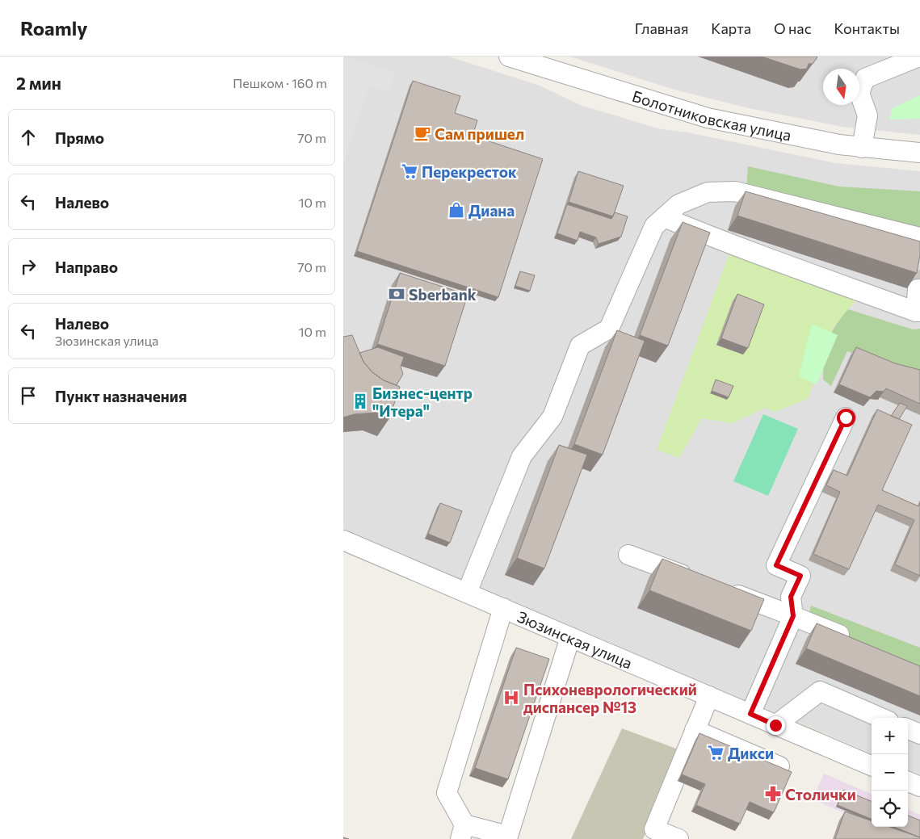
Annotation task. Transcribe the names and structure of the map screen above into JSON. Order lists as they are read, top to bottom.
{
  "streets": {
    "street": ["Болотниковская улица", "Зюзинская улица"]
  },
  "places": {
    "cafe": ["Сам пришел"],
    "supermarket": ["Перекресток", "Дикси"],
    "shop": ["Диана"],
    "bank": ["Sberbank"],
    "building": ["Бизнес-центр \"Итера\""],
    "hospital": ["Психоневрологический диспансер №13"],
    "pharmacy": ["Столички"]
  },
  "north": "bottom",
  "page": {
    "header": "Roamly",
    "nav": [
      "Главная",
      "Карта",
      "О нас",
      "Контакты"
    ],
    "heading": ["2 мин", "Пешком · 160 m"],
    "list": [
      ["Прямо", "70 m"],
      ["Налево", "10 m"],
      ["Направо", "70 m"],
      ["Налево", "Зюзинская улица", "10 m"],
      "Пункт назначения"
    ],
    "map_buttons": ["+", "−"]
  }
}
